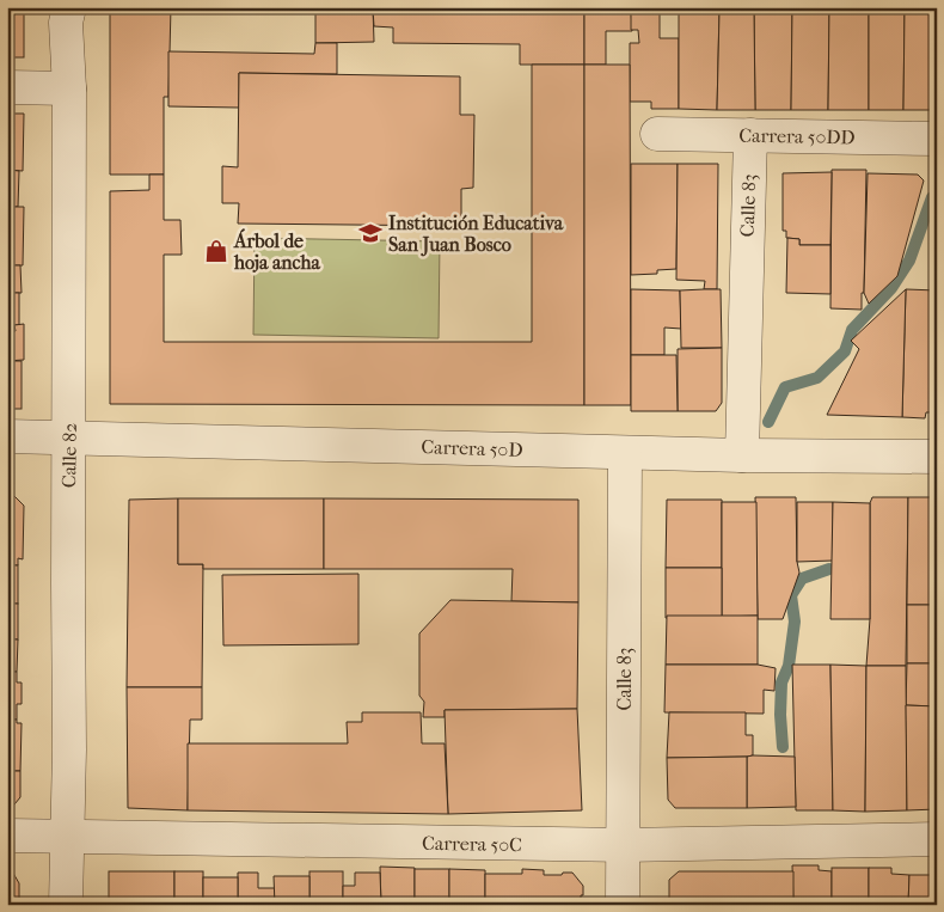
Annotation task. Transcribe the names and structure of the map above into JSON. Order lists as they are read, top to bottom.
{
  "streets": {
    "street": [
      "Carrera 50DD",
      "Calle 83",
      "Carrera 50D",
      "Calle 82",
      "Carrera 50C"
    ]
  },
  "crossings": [
    ["Carrera 50DD", "Calle 83"],
    ["Calle 83", "Carrera 50D"],
    ["Calle 83", "Carrera 50C"],
    ["Carrera 50D", "Calle 82"],
    ["Calle 82", "Carrera 50C"]
  ],
  "places": {
    "school or university": ["Institución Educativa San Juan Bosco"],
    "shop": ["Árbol de hoja ancha"]
  }
}
